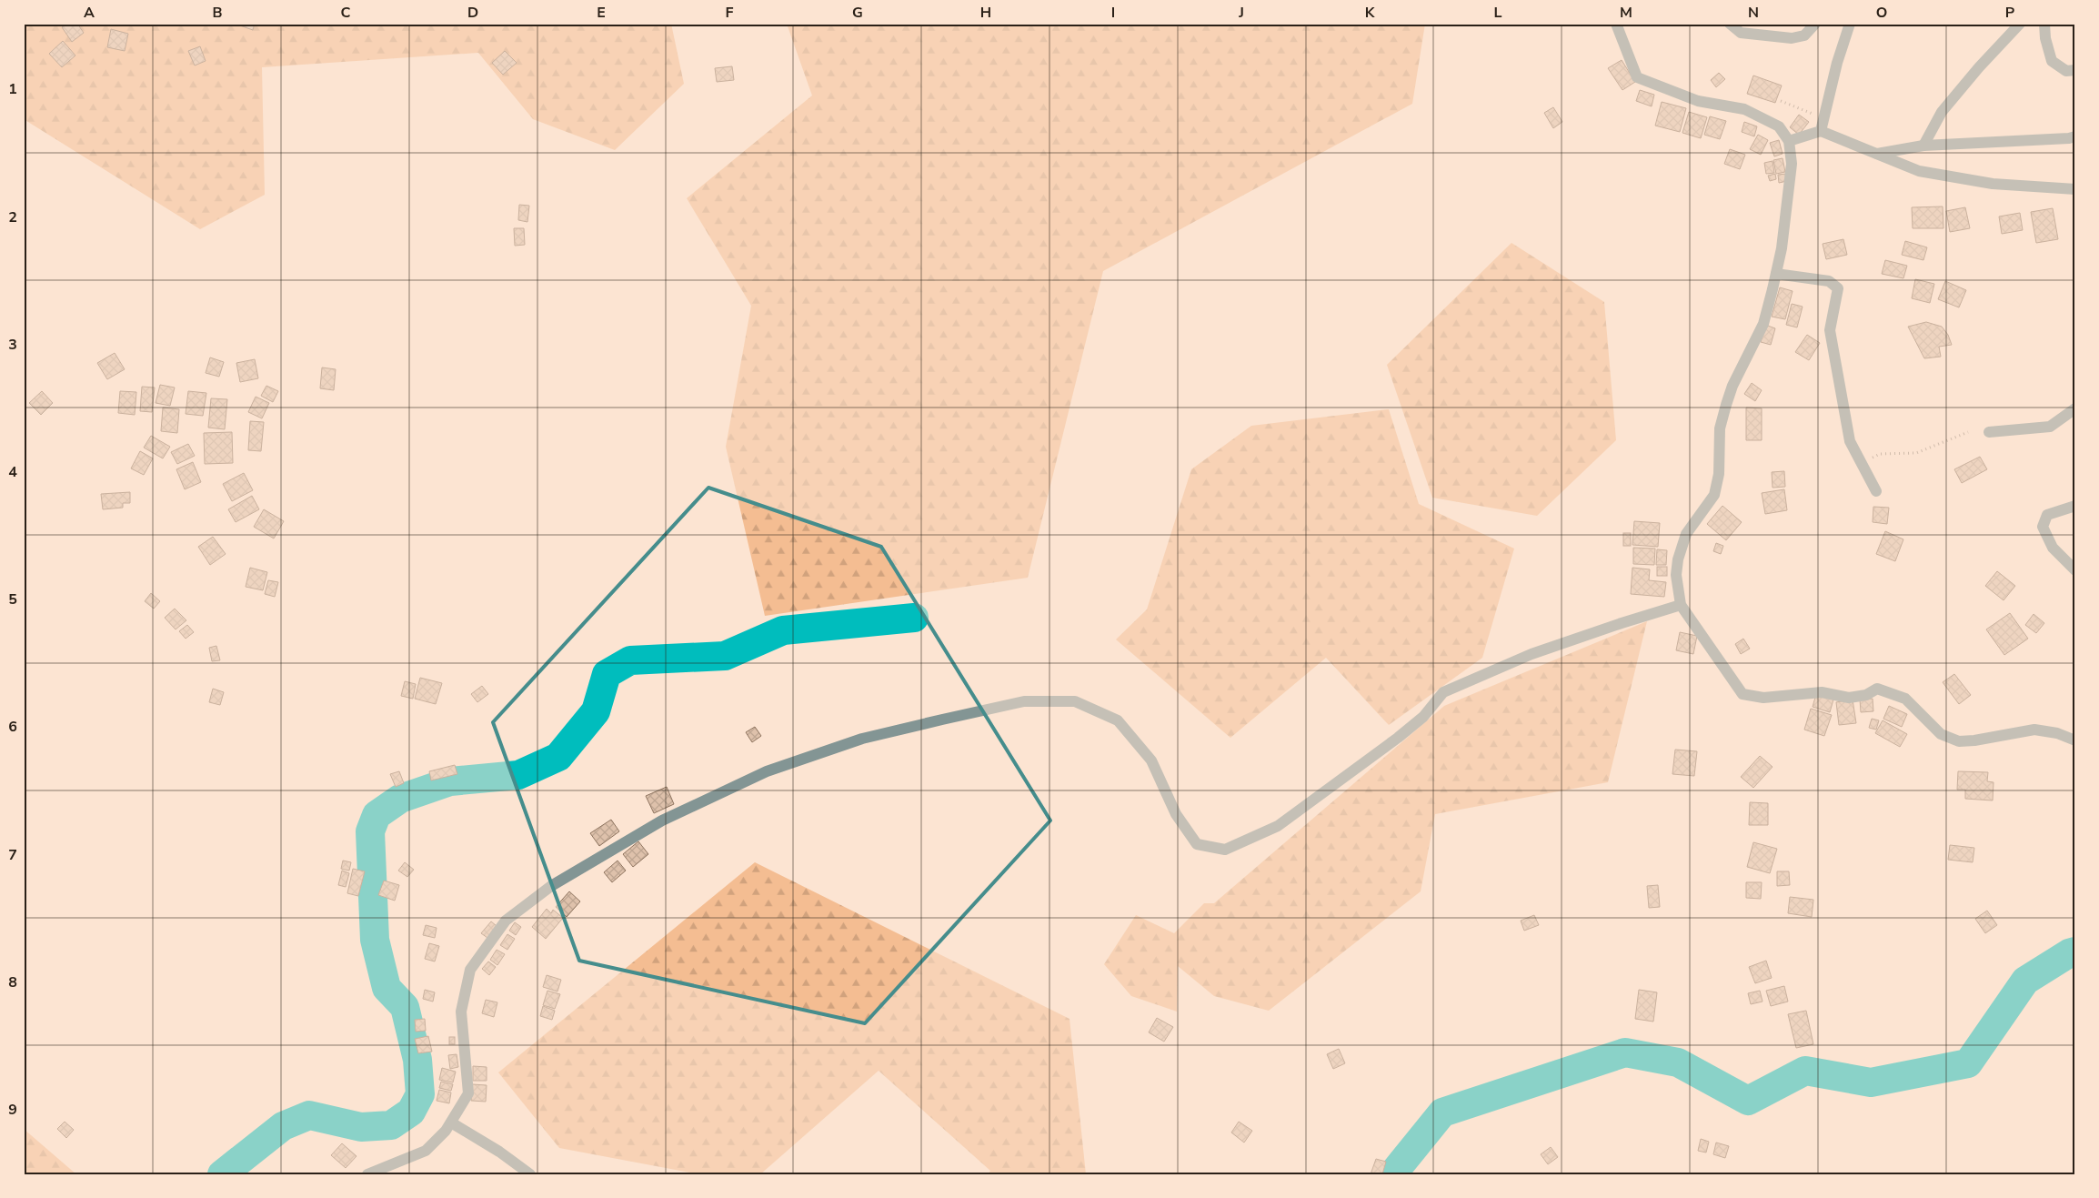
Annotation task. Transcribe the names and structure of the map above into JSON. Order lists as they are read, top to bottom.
{
  "grid": {
    "columns": [
      "A",
      "B",
      "C",
      "D",
      "E",
      "F",
      "G",
      "H",
      "I",
      "J",
      "K",
      "L",
      "M",
      "N",
      "O",
      "P"
    ],
    "rows": [
      "1",
      "2",
      "3",
      "4",
      "5",
      "6",
      "7",
      "8",
      "9"
    ]
  }
}
